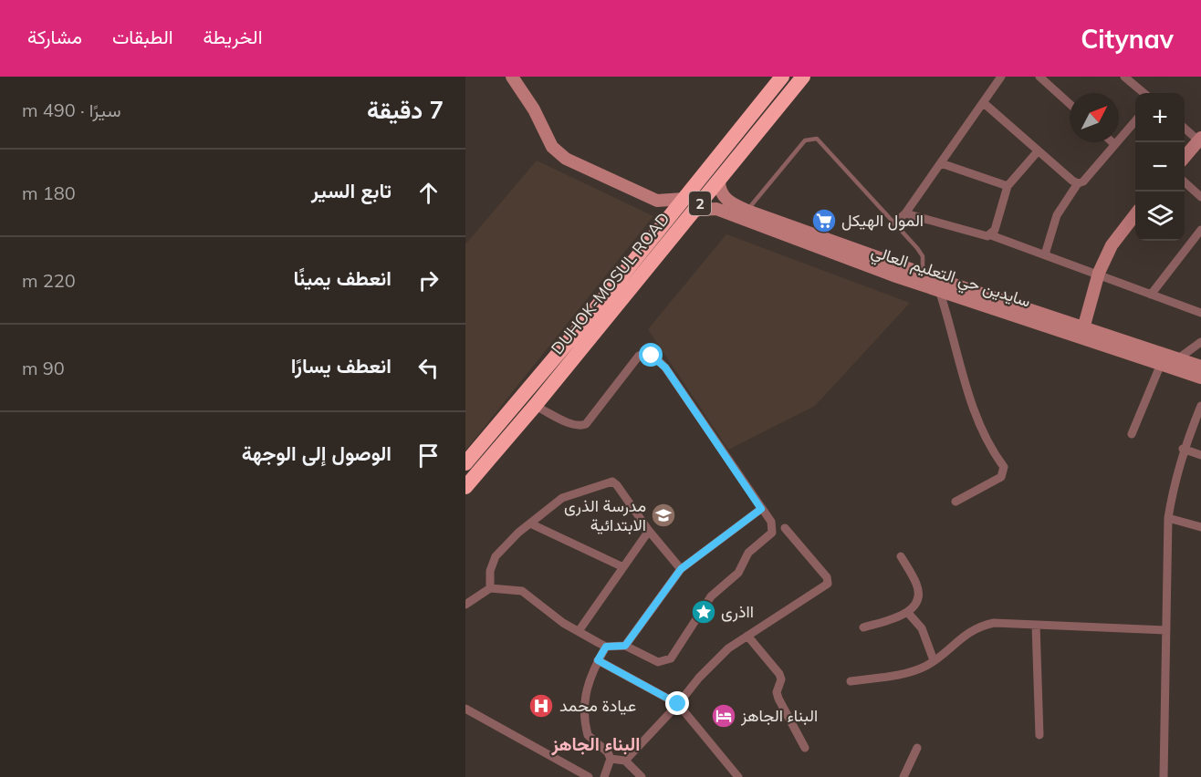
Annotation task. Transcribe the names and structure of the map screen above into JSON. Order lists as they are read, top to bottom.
{
  "streets": {
    "highway": ["2", "DUHOK-MOSUL ROAD"],
    "main road": ["سايدين حي التعليم العالي"]
  },
  "crossings": [
    ["سايدين حي التعليم العالي", "DUHOK-MOSUL ROAD"]
  ],
  "districts": ["البناء الجاهز"],
  "places": {
    "supermarket": ["المول الهيكل"],
    "school or university": ["مدرسة الذرى الابتدائية"],
    "place": ["ااذرى"],
    "hospital": ["عيادة محمد"],
    "hotel": ["البناء الجاهز"]
  },
  "north": "top right",
  "page": {
    "header": "Citynav",
    "nav": ["الخريطة", "الطبقات", "مشاركة"],
    "heading": ["7 دقيقة", "سيرًا · 490 m"],
    "map_buttons": ["+", "−"],
    "list": [
      ["تابع السير", "180 m"],
      ["انعطف يمينًا", "220 m"],
      ["انعطف يسارًا", "90 m"],
      "الوصول إلى الوجهة"
    ]
  }
}
